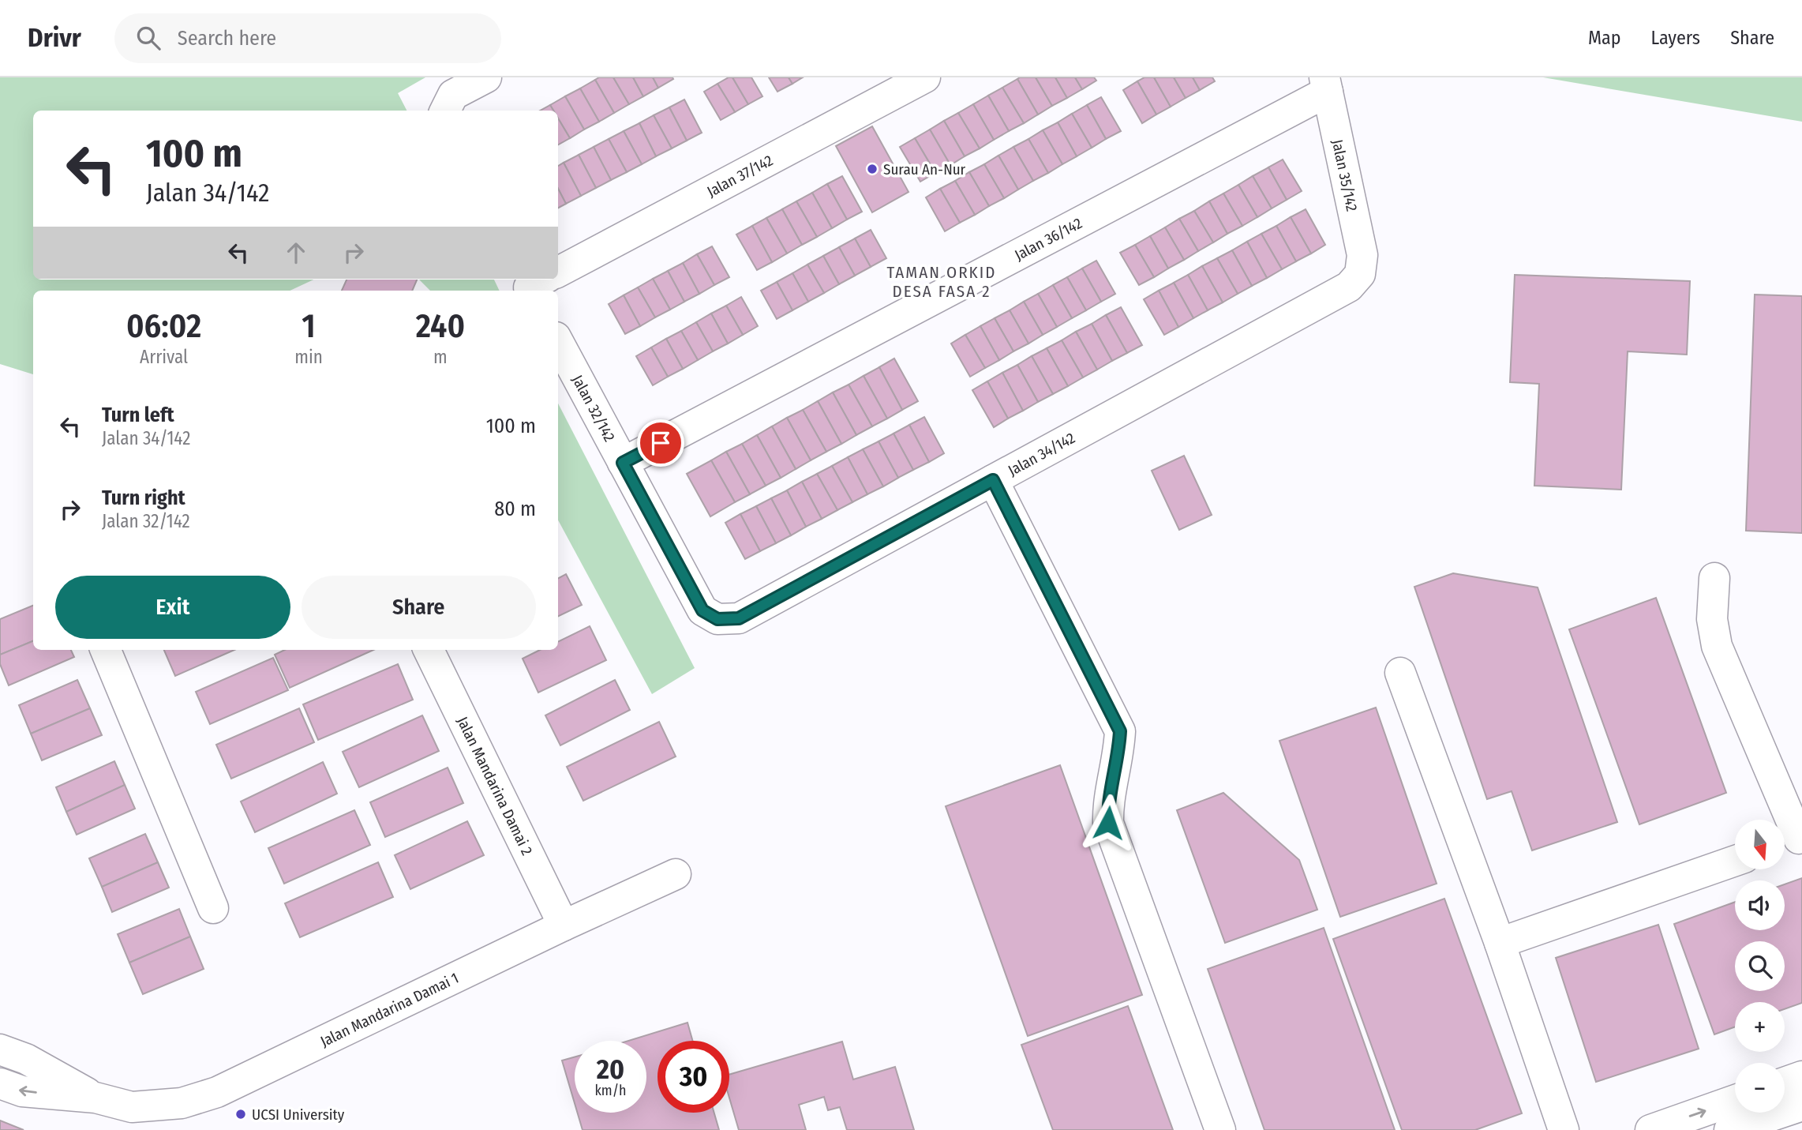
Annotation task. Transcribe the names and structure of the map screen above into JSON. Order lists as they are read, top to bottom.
{
  "streets": {
    "main road": [
      "Jalan 37/142",
      "Jalan 35/142",
      "Jalan 36/142",
      "Jalan 32/142",
      "Jalan 34/142",
      "Jalan Mandarina Damai 2",
      "Jalan Mandarina Damai 1"
    ]
  },
  "crossings": [
    ["Jalan 35/142", "Jalan 36/142"],
    ["Jalan 35/142", "Jalan 34/142"],
    ["Jalan 36/142", "Jalan 32/142"],
    ["Jalan 32/142", "Jalan 34/142"],
    ["Jalan Mandarina Damai 2", "Jalan Mandarina Damai 1"]
  ],
  "districts": ["TAMAN ORKID DESA FASA 2"],
  "places": ["Surau An-Nur", "UCSI University"],
  "north": "bottom",
  "page": {
    "header": "Drivr",
    "search": "Search here",
    "nav": ["Map", "Layers", "Share"],
    "turn": ["100 m", "Jalan 34/142"],
    "eta": [
      "06:02",
      "Arrival",
      "1",
      "min",
      "240",
      "m"
    ],
    "list": [
      {
        "name": "Turn left",
        "note": "Jalan 34/142",
        "value": "100 m"
      },
      {
        "name": "Turn right",
        "note": "Jalan 32/142",
        "value": "80 m"
      }
    ],
    "buttons": ["Exit", "Share"],
    "map_buttons": ["+", "−"],
    "speed": "20 km/h",
    "limit": "30"
  }
}
